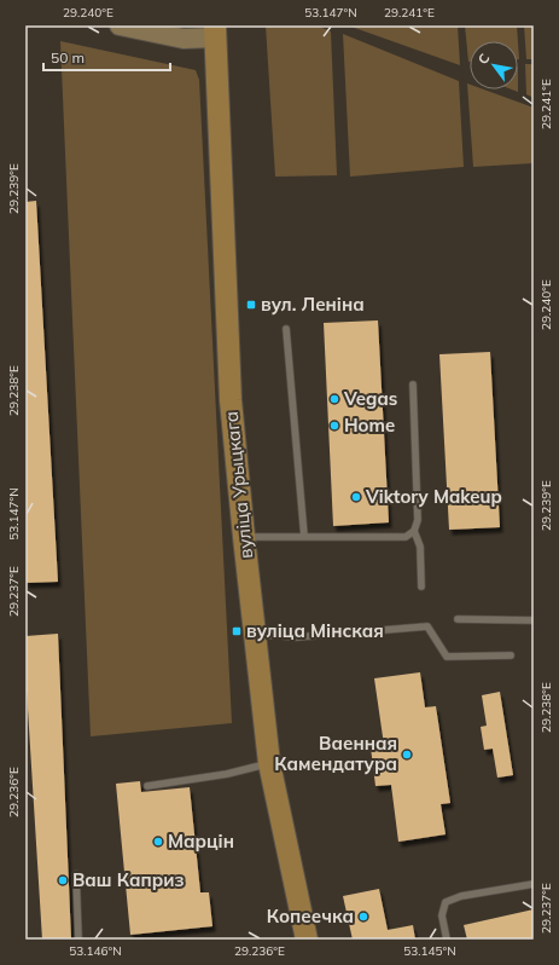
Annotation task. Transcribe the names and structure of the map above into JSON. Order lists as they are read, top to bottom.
{
  "streets": {
    "main road": ["вуліца Урыцкага"]
  },
  "places": {
    "transit": ["вул. Леніна", "вуліца Мінская"],
    "other": [
      "Vegas",
      "Home",
      "Viktory Makeup",
      "Ваенная Камендатура",
      "Марцін",
      "Ваш Каприз",
      "Копеечка"
    ]
  },
  "scale_bar": "50 m",
  "north": "top left",
  "coordinates": [
    "29.240°E",
    "53.147°N",
    "29.241°E",
    "29.239°E",
    "29.238°E",
    "29.237°E",
    "29.236°E",
    "53.146°N",
    "53.145°N"
  ]
}
